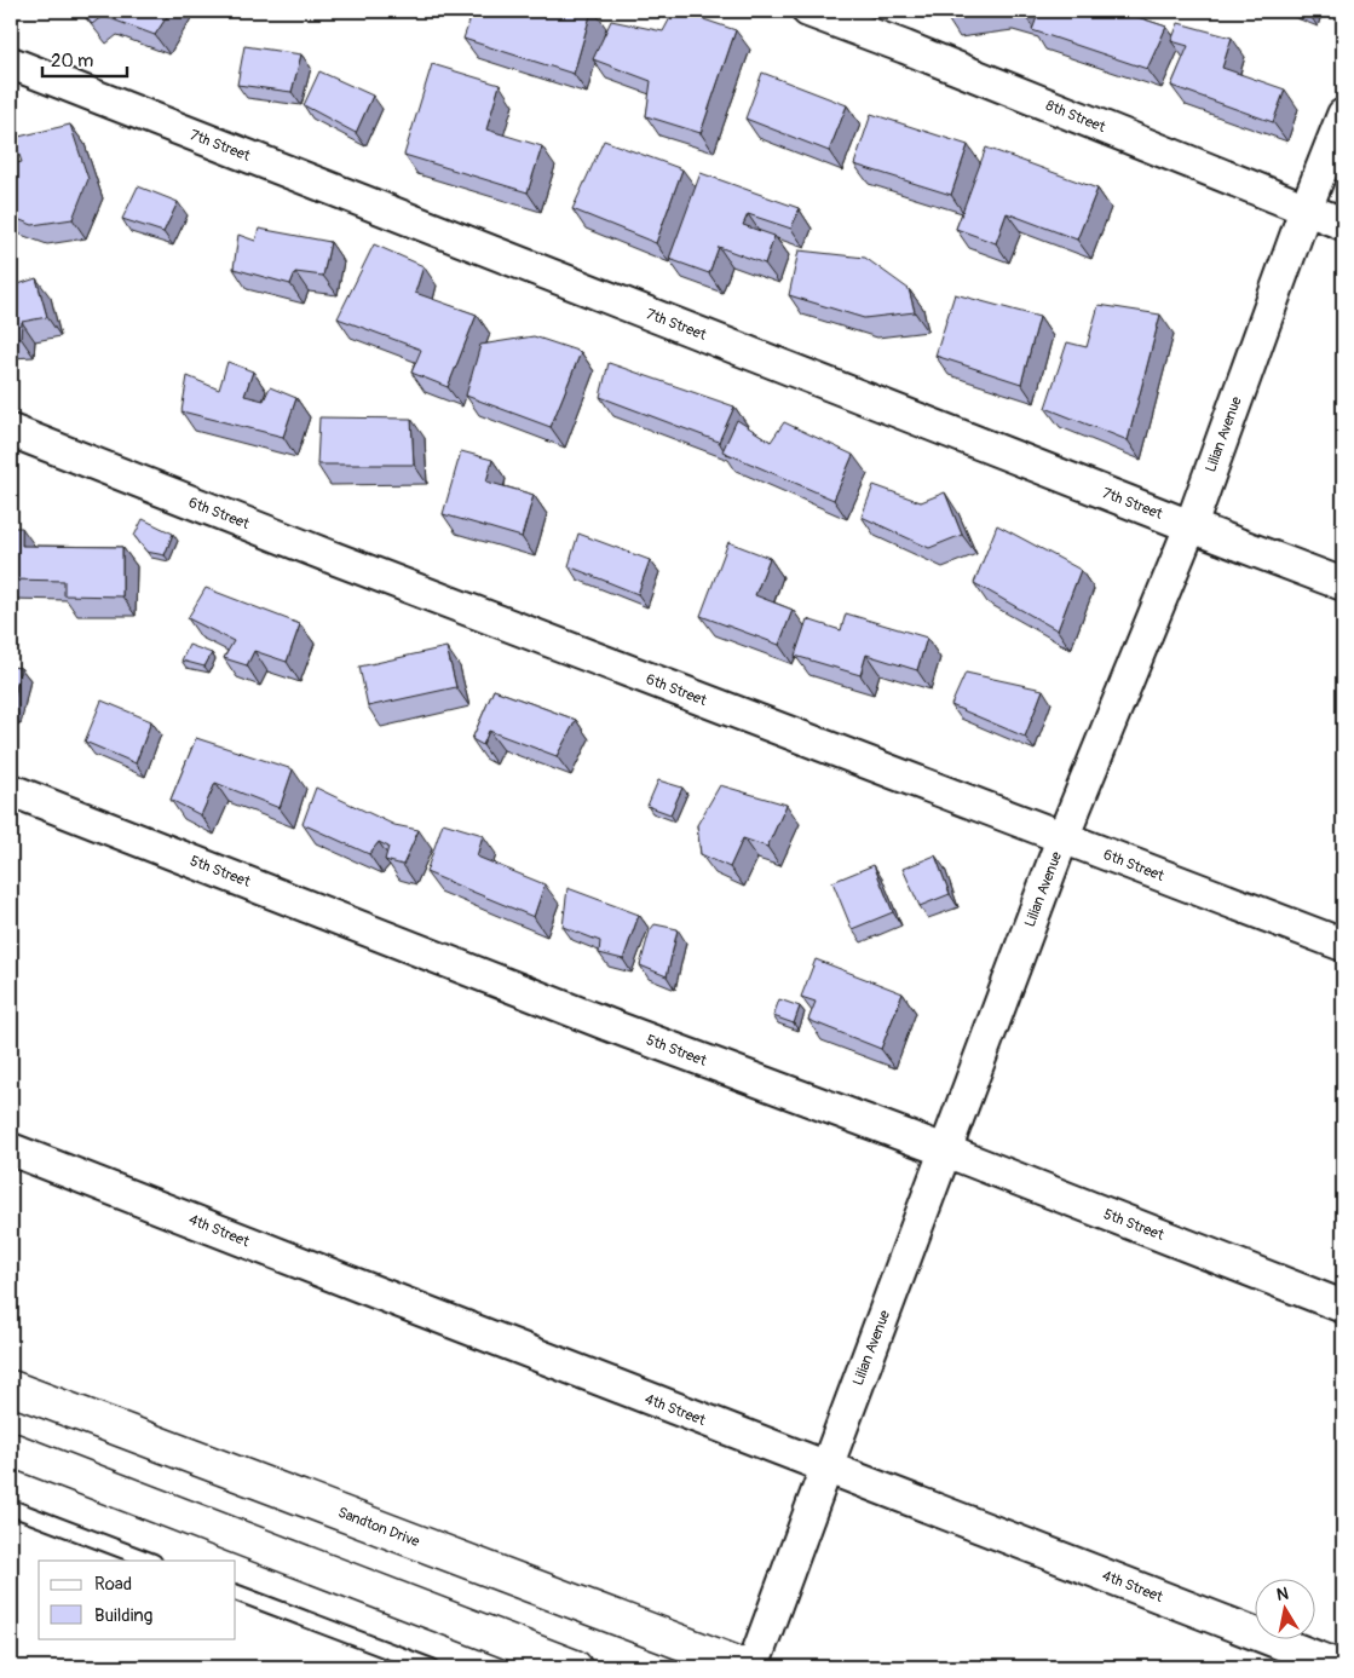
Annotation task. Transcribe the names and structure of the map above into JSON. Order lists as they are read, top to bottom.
{
  "streets": {
    "main road": ["Sandton Drive"],
    "street": [
      "8th Street",
      "7th Street",
      "Lilian Avenue",
      "6th Street",
      "5th Street",
      "4th Street"
    ]
  },
  "crossings": [
    ["8th Street", "Lilian Avenue"],
    ["7th Street", "Lilian Avenue"],
    ["Lilian Avenue", "6th Street"],
    ["Lilian Avenue", "5th Street"],
    ["Lilian Avenue", "4th Street"]
  ],
  "legend": ["Road", "Building"],
  "scale_bar": "20 m",
  "north": "top"
}
